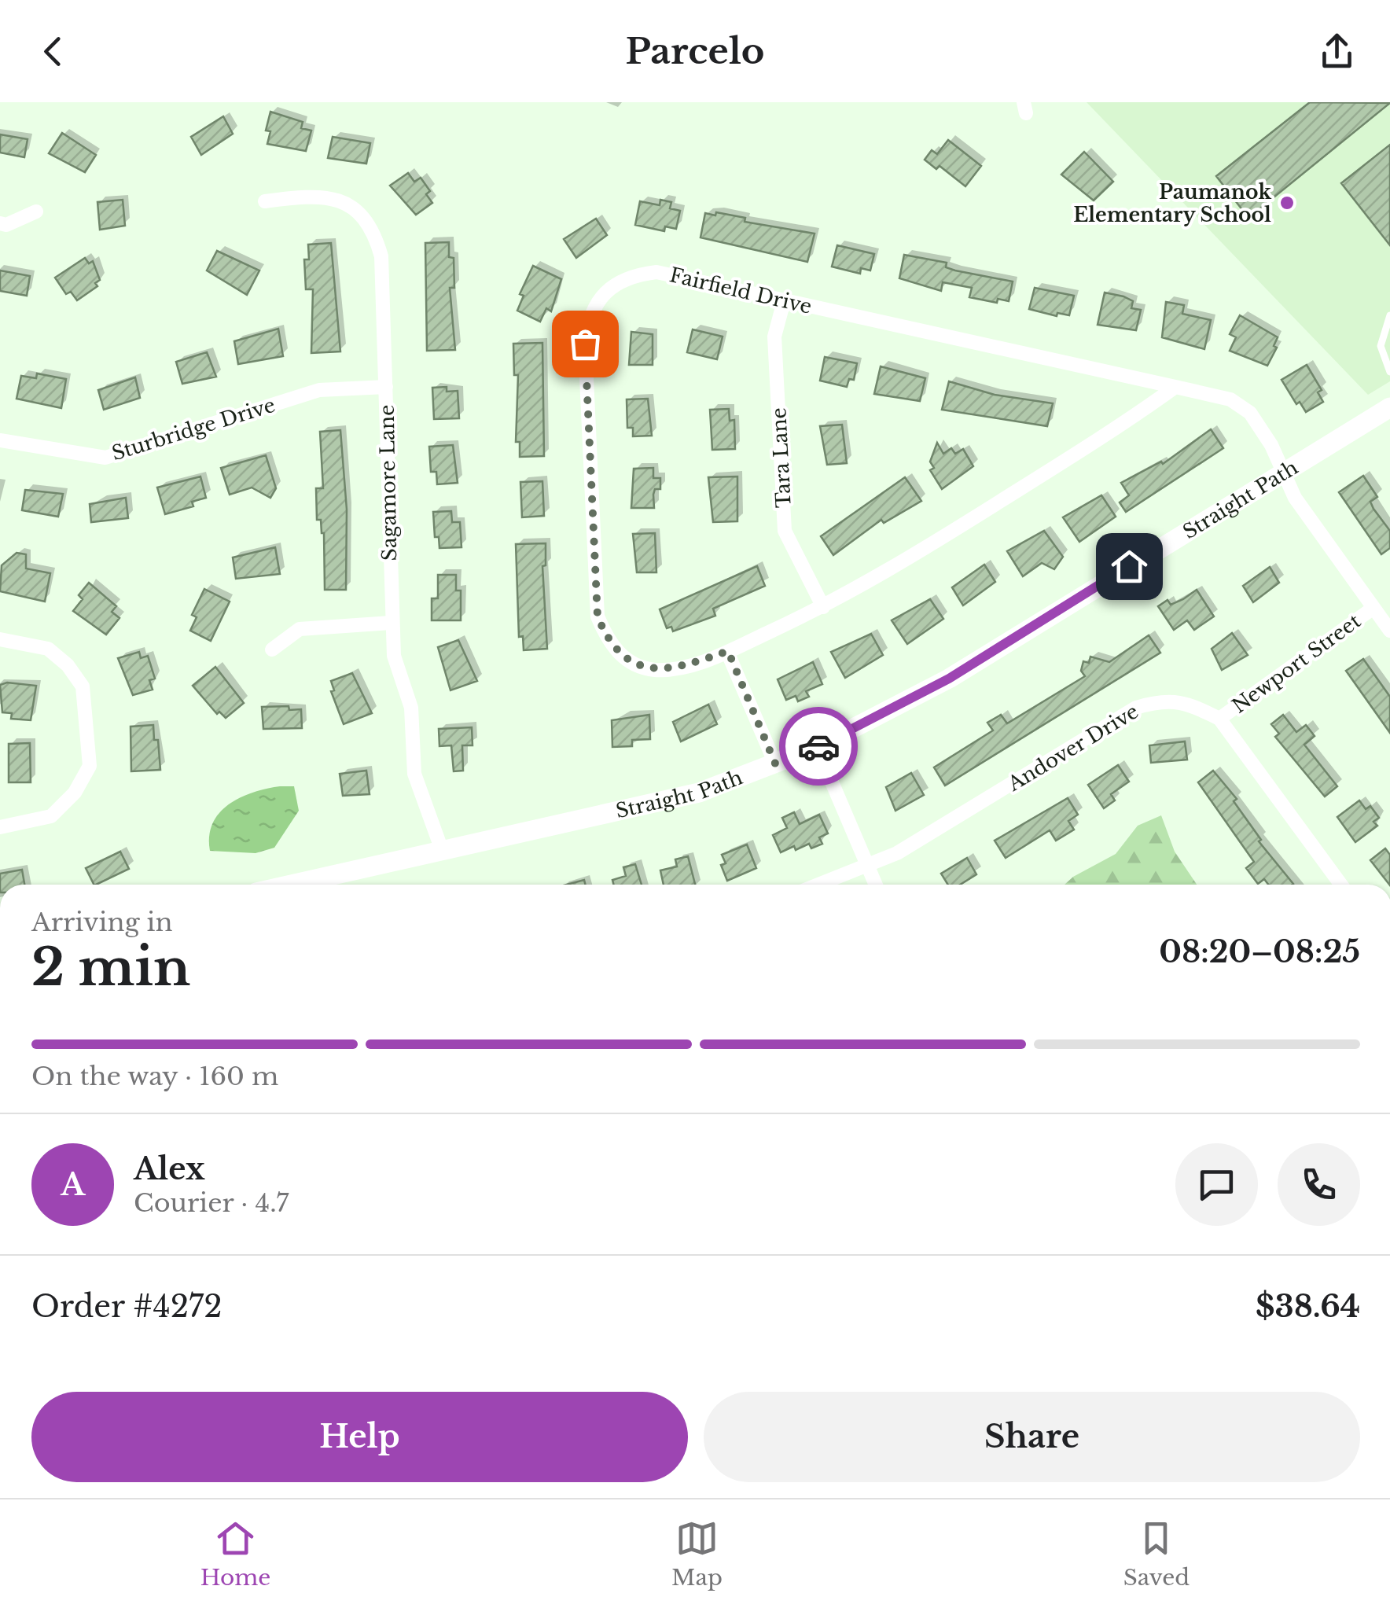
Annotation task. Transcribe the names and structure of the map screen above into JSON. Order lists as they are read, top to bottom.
{
  "streets": {
    "main road": ["Straight Path"],
    "street": [
      "Fairfield Drive",
      "Sturbridge Drive",
      "Tara Lane",
      "Sagamore Lane",
      "Newport Street",
      "Andover Drive"
    ]
  },
  "crossings": [
    ["Fairfield Drive", "Tara Lane"],
    ["Fairfield Drive", "Straight Path"],
    ["Fairfield Drive", "Newport Street"],
    ["Sturbridge Drive", "Sagamore Lane"],
    ["Sagamore Lane", "Straight Path"],
    ["Newport Street", "Andover Drive"]
  ],
  "places": ["Paumanok Elementary School"],
  "page": {
    "header": "Parcelo",
    "heading": ["2 min", "Arriving in", "08:20–08:25"],
    "panel": [
      "Alex",
      "Courier · 4.7",
      "Order #4272",
      "$38.64"
    ],
    "bar": "On the way · 160 m",
    "round": "A",
    "buttons": ["Help", "Share"],
    "tabs": ["Home", "Map", "Saved"]
  }
}
